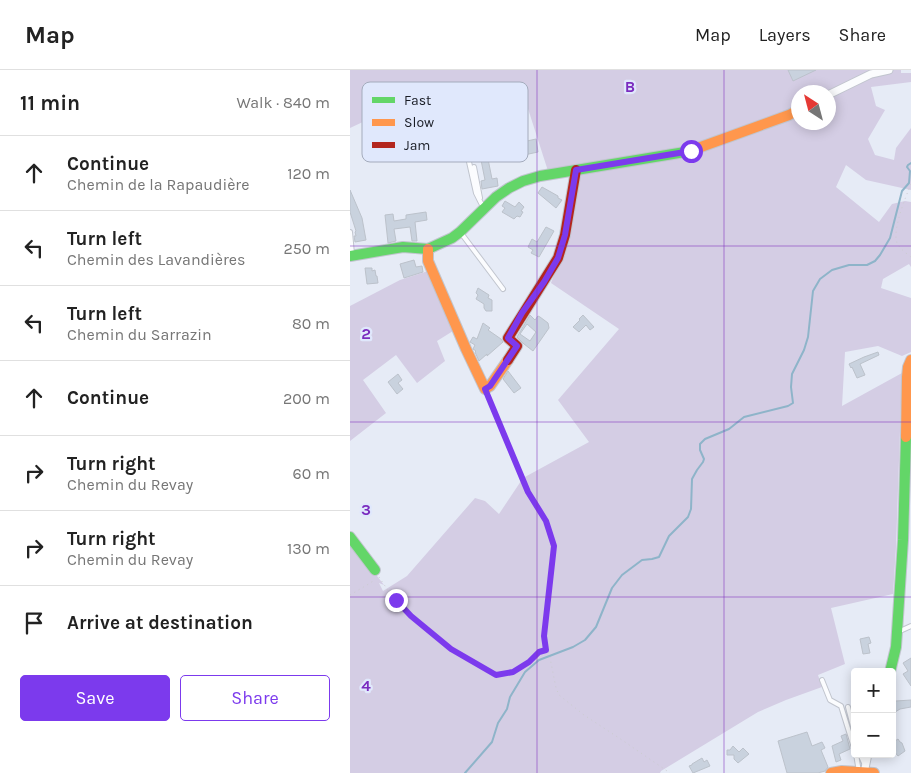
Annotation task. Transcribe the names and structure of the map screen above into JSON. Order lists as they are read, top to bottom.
{
  "legend": ["Fast", "Slow", "Jam"],
  "north": "top left",
  "page": {
    "header": "Map",
    "nav": ["Map", "Layers", "Share"],
    "heading": ["11 min", "Walk · 840 m"],
    "list": [
      ["Continue", "Chemin de la Rapaudière", "120 m"],
      ["Turn left", "Chemin des Lavandières", "250 m"],
      ["Turn left", "Chemin du Sarrazin", "80 m"],
      ["Continue", "200 m"],
      ["Turn right", "Chemin du Revay", "60 m"],
      ["Turn right", "Chemin du Revay", "130 m"],
      "Arrive at destination"
    ],
    "buttons": ["Save", "Share"],
    "map_buttons": ["+", "−"]
  },
  "grid": {
    "columns": ["B"],
    "rows": ["2", "3", "4"]
  }
}
